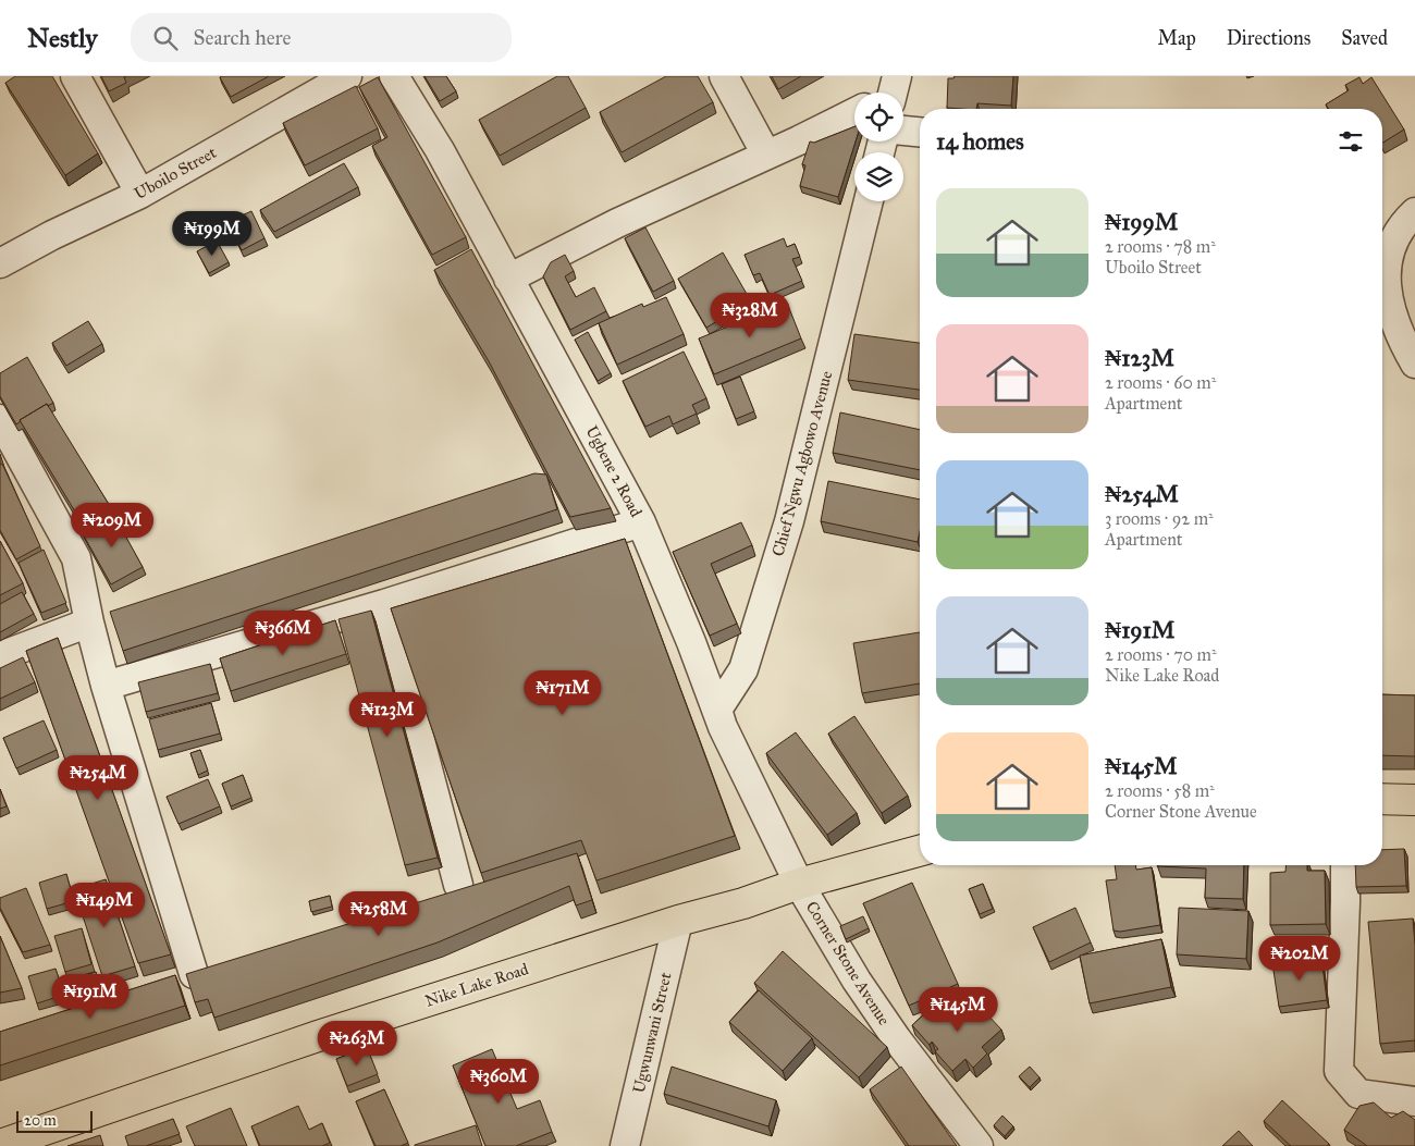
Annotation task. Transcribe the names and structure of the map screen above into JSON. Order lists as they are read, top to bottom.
{
  "streets": {
    "main road": ["Nike Lake Road"],
    "street": [
      "Uboilo Street",
      "Chief Ngwu Agbowo Avenue",
      "Ugbene 2 Road",
      "Corner Stone Avenue",
      "Ugwunwani Street"
    ]
  },
  "crossings": [
    ["Chief Ngwu Agbowo Avenue", "Ugbene 2 Road"],
    ["Ugbene 2 Road", "Corner Stone Avenue"],
    ["Ugbene 2 Road", "Nike Lake Road"],
    ["Corner Stone Avenue", "Nike Lake Road"],
    ["Nike Lake Road", "Ugwunwani Street"]
  ],
  "scale_bar": "20 m",
  "page": {
    "header": "Nestly",
    "search": "Search here",
    "nav": ["Map", "Directions", "Saved"],
    "heading": "14 homes",
    "list": [
      {
        "name": "₦199M",
        "note": "2 rooms · 78 m² · Uboilo Street"
      },
      {
        "name": "₦123M",
        "note": "2 rooms · 60 m² · Apartment"
      },
      {
        "name": "₦254M",
        "note": "3 rooms · 92 m² · Apartment"
      },
      {
        "name": "₦191M",
        "note": "2 rooms · 70 m² · Nike Lake Road"
      },
      {
        "name": "₦145M",
        "note": "2 rooms · 58 m² · Corner Stone Avenue"
      }
    ],
    "price": [
      "₦199M",
      "₦328M",
      "₦209M",
      "₦366M",
      "₦171M",
      "₦123M",
      "₦254M",
      "₦149M",
      "₦258M",
      "₦202M",
      "₦191M",
      "₦145M",
      "₦263M",
      "₦360M"
    ],
    "scale": "20 m"
  }
}
